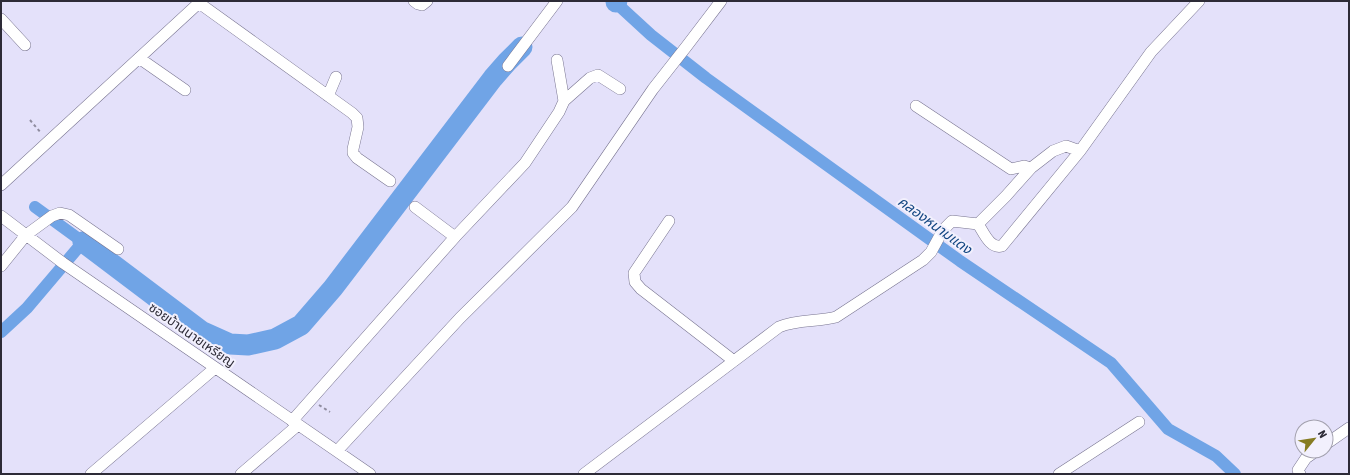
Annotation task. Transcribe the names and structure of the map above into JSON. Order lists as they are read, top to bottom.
{
  "streets": {
    "street": ["ซอยบ้านนายเหรียญ"]
  },
  "water": ["คลองหนามแดง"],
  "north": "top right"
}
